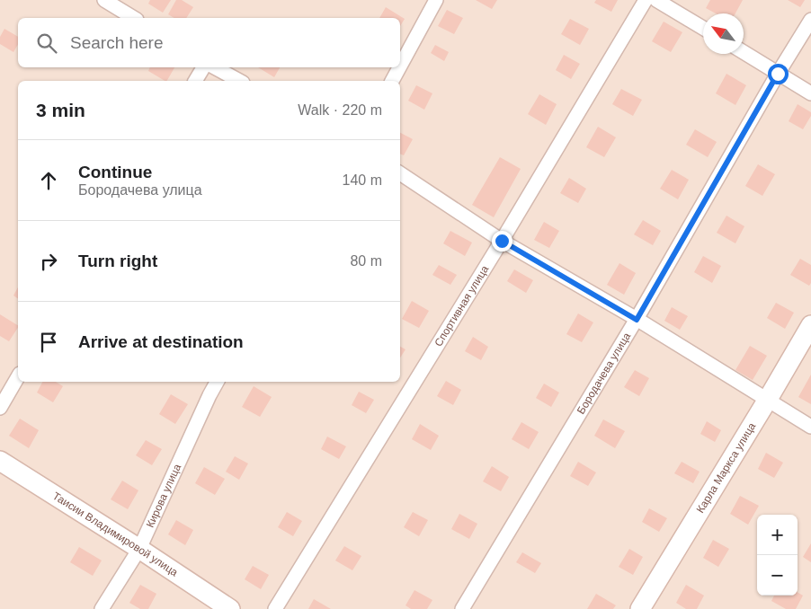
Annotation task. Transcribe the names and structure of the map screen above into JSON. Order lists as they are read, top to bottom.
{
  "streets": {
    "street": [
      "Спортивная улица",
      "Бородачева улица",
      "Карла Маркса улица",
      "Кирова улица",
      "Таисии Владимировой улица"
    ]
  },
  "crossings": [
    ["Кирова улица", "Таисии Владимировой улица"]
  ],
  "north": "top left",
  "page": {
    "search": "Search here",
    "heading": ["3 min", "Walk · 220 m"],
    "list": [
      ["Continue", "Бородачева улица", "140 m"],
      ["Turn right", "80 m"],
      "Arrive at destination"
    ],
    "map_buttons": ["+", "−"]
  }
}
